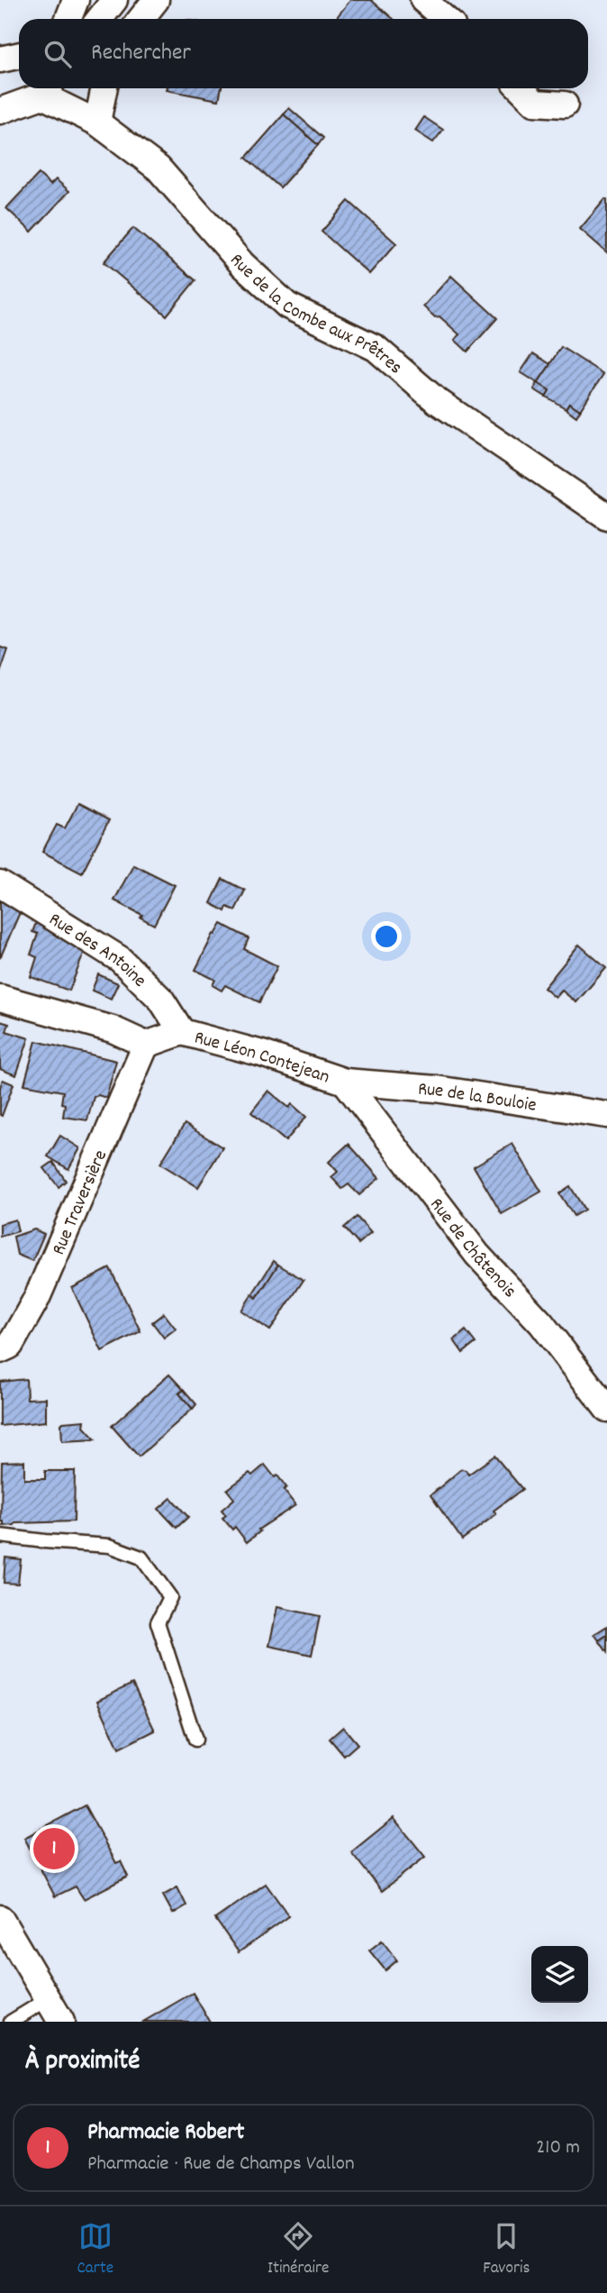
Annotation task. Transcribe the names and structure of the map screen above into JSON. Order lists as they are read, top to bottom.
{
  "streets": {
    "street": [
      "Rue de la Combe aux Prêtres",
      "Rue des Antoine",
      "Rue Léon Contejean",
      "Rue de la Bouloie",
      "Rue Traversière",
      "Rue de Châtenois"
    ]
  },
  "crossings": [
    ["Rue des Antoine", "Rue Léon Contejean"],
    ["Rue Léon Contejean", "Rue de la Bouloie"],
    ["Rue Léon Contejean", "Rue Traversière"],
    ["Rue Léon Contejean", "Rue de Châtenois"],
    ["Rue de la Bouloie", "Rue de Châtenois"]
  ],
  "page": {
    "search": "Rechercher",
    "pins": "1",
    "heading": "À proximité",
    "list": [
      {
        "mark": "1",
        "name": "Pharmacie Robert",
        "note": "Pharmacie · Rue de Champs Vallon",
        "value": "210 m"
      }
    ],
    "nav": ["Carte", "Itinéraire", "Favoris"]
  }
}
